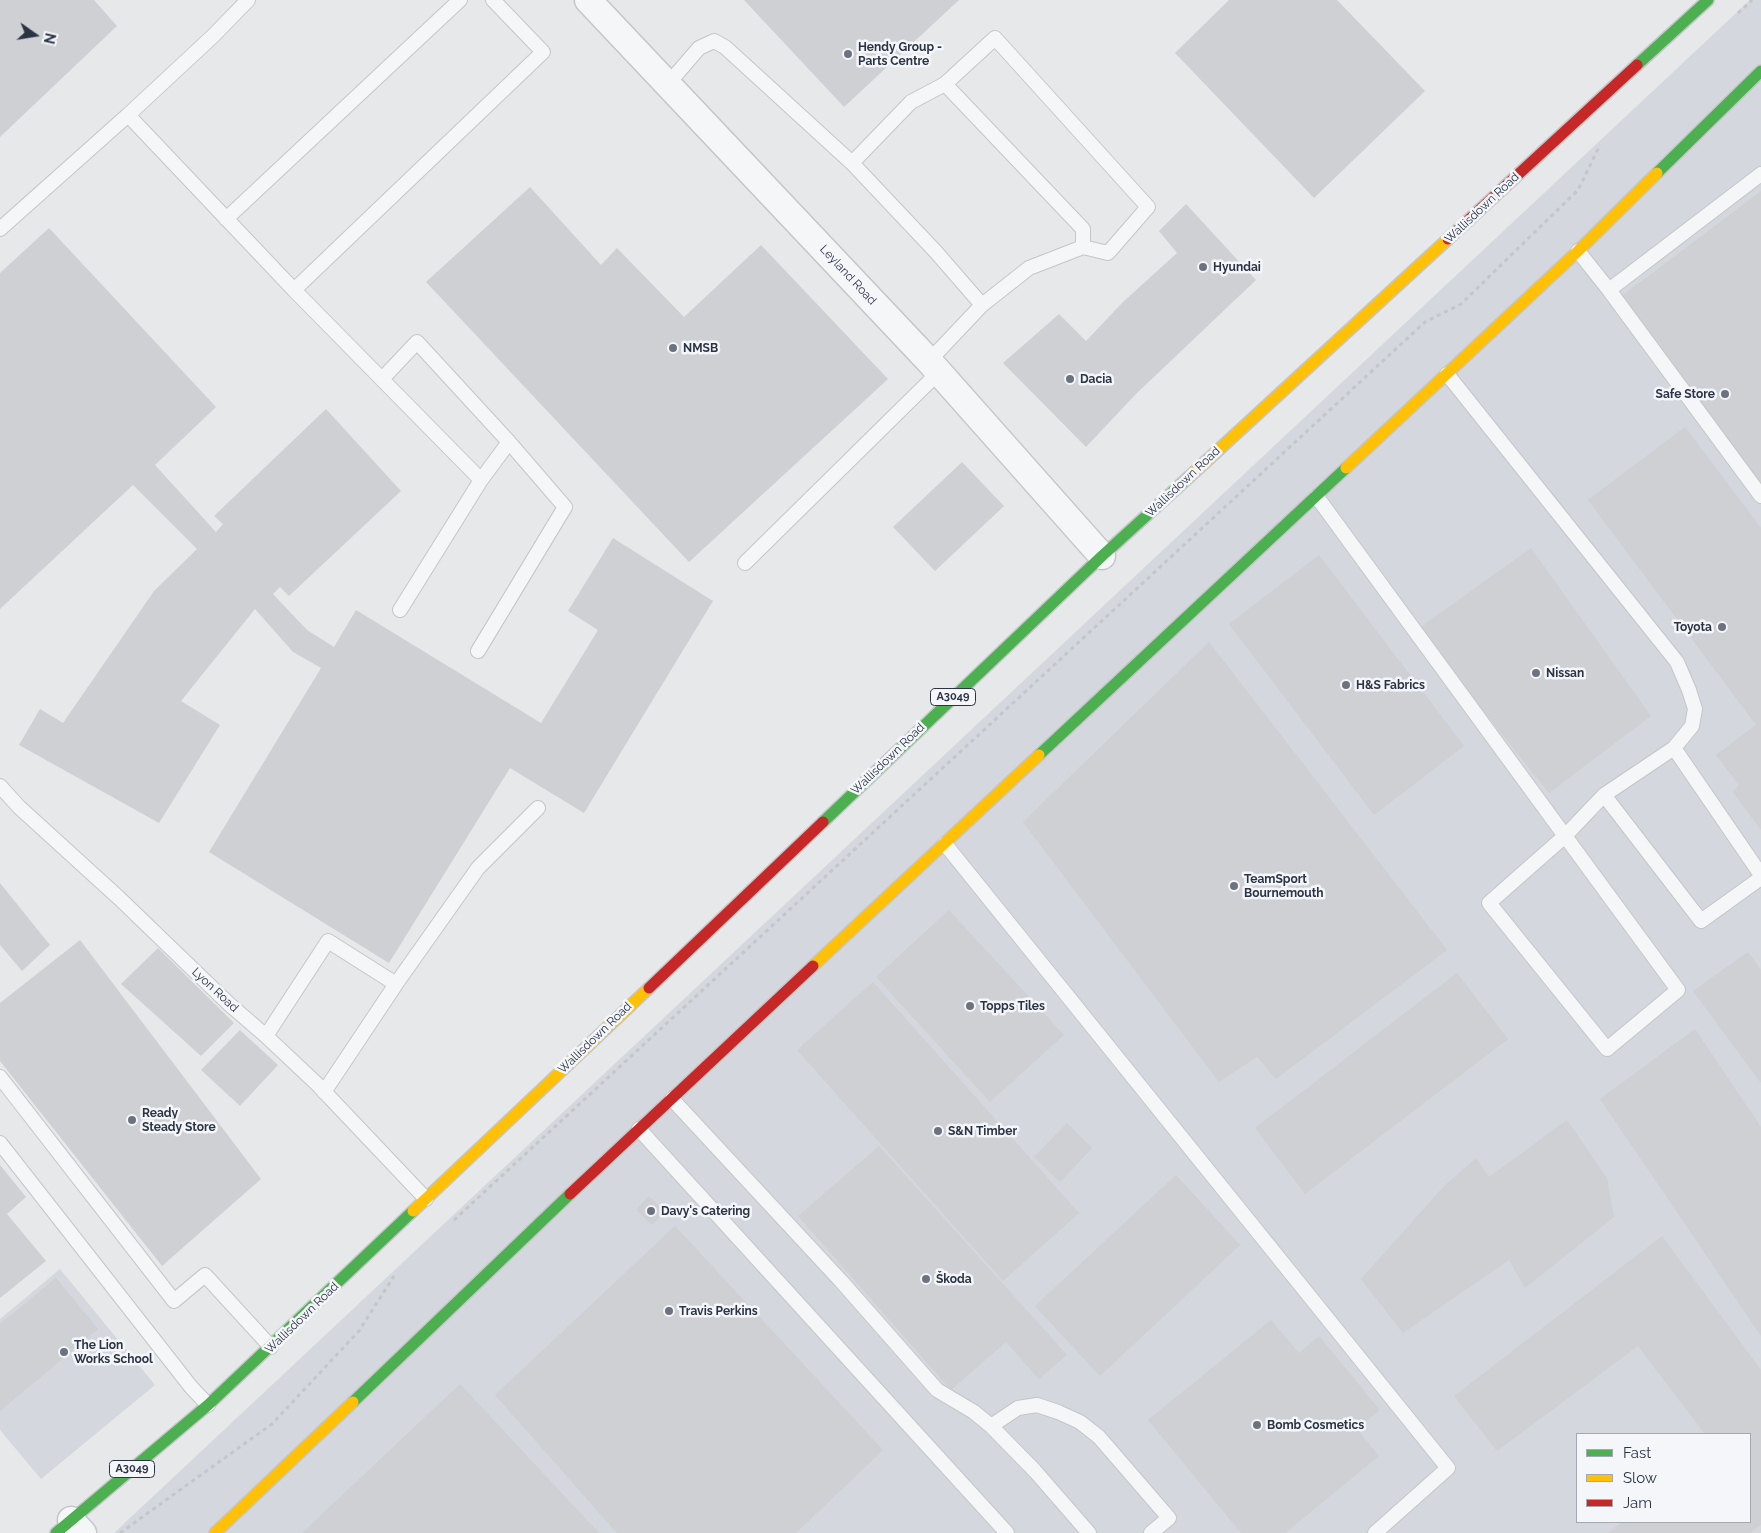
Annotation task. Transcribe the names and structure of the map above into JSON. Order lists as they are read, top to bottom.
{
  "streets": {
    "main road": ["Wallisdown Road", "A3049"],
    "street": ["Leyland Road"],
    "lane": ["Lyon Road"]
  },
  "crossings": [
    ["Wallisdown Road", "Leyland Road"],
    ["Wallisdown Road", "Lyon Road"]
  ],
  "places": [
    "Hendy Group - Parts Centre",
    "Hyundai",
    "NMSB",
    "Dacia",
    "Safe Store",
    "Toyota",
    "Nissan",
    "H&S Fabrics",
    "TeamSport Bournemouth",
    "Topps Tiles",
    "Ready Steady Store",
    "S&N Timber",
    "Davy's Catering",
    "Škoda",
    "Travis Perkins",
    "The Lion Works School",
    "Bomb Cosmetics"
  ],
  "legend": ["Fast", "Slow", "Jam"],
  "north": "right"
}
